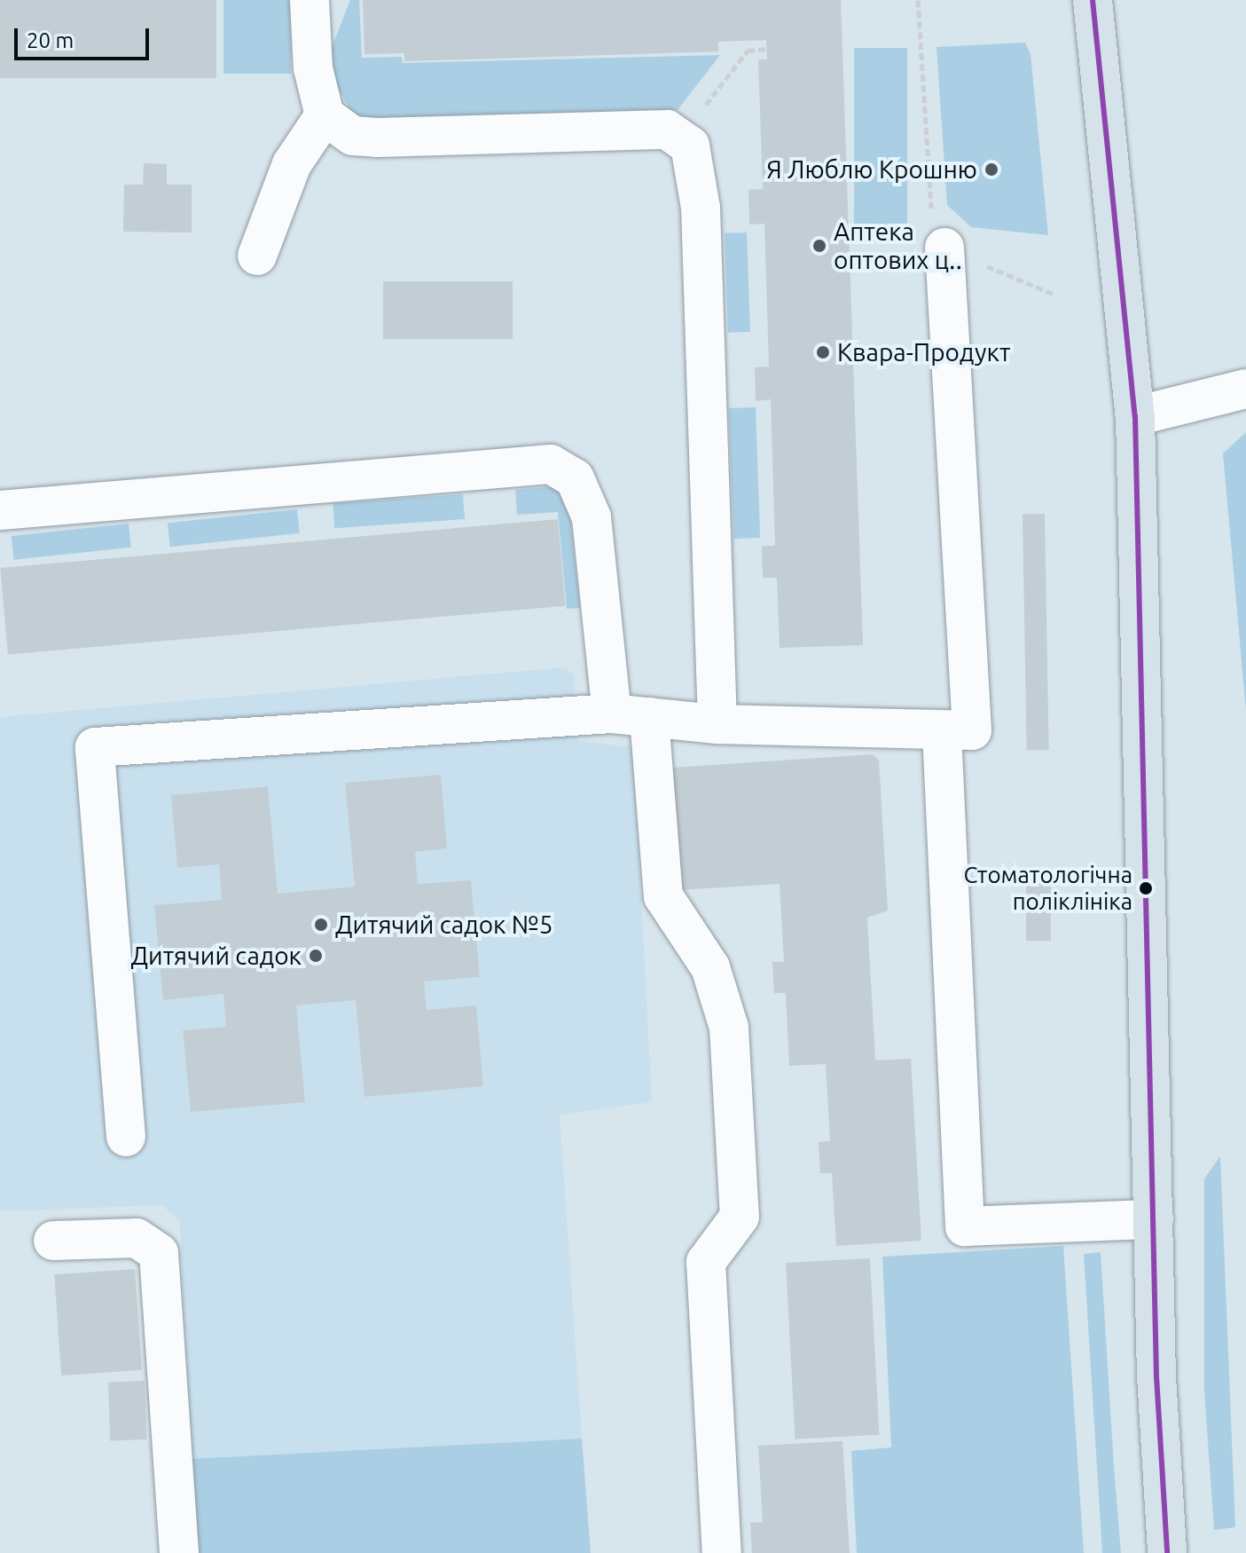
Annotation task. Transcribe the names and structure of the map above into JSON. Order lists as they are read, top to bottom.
{
  "places": [
    "Я Люблю Крошню",
    "Аптека оптових ц‥",
    "Квара-Продукт",
    "Стоматологічна поліклініка",
    "Дитячий садок №5",
    "Дитячий садок"
  ],
  "scale_bar": "20 m"
}
